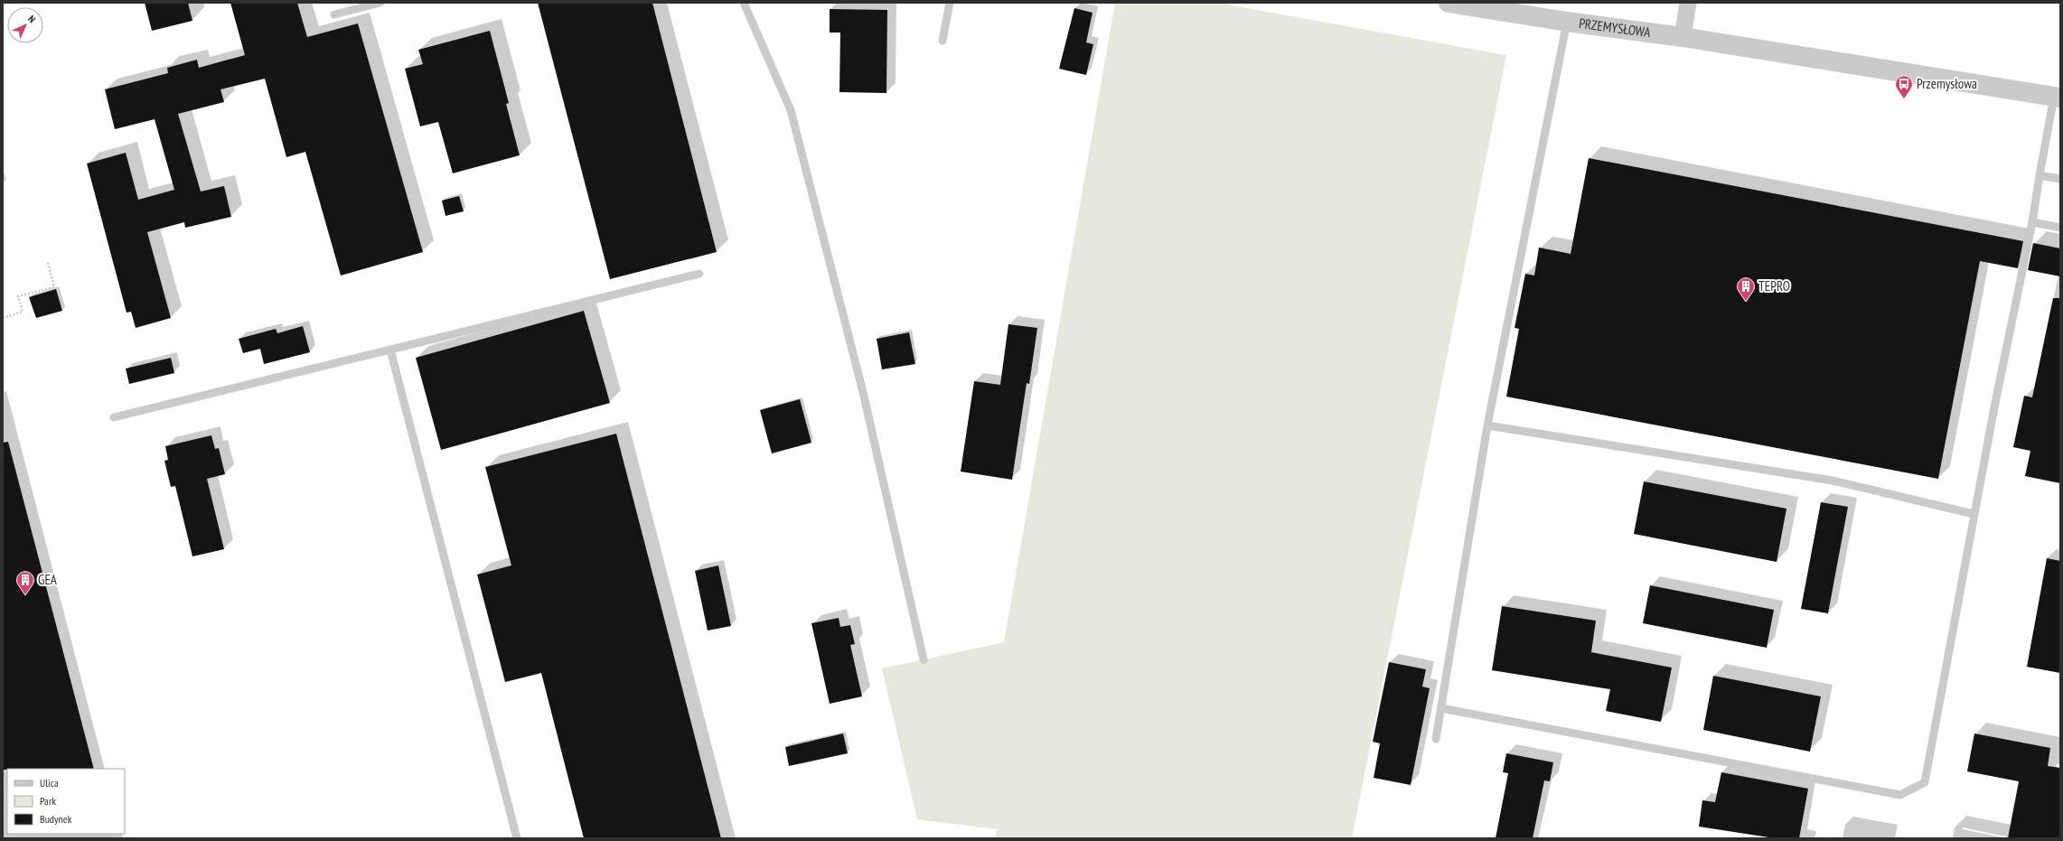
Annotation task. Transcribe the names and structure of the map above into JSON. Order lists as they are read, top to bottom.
{
  "streets": {
    "street": ["PRZEMYSŁOWA"]
  },
  "places": {
    "bus stop": ["Przemysłowa"],
    "building": ["TEPRO", "GEA"]
  },
  "legend": ["Ulica", "Park", "Budynek"],
  "north": "top right"
}
